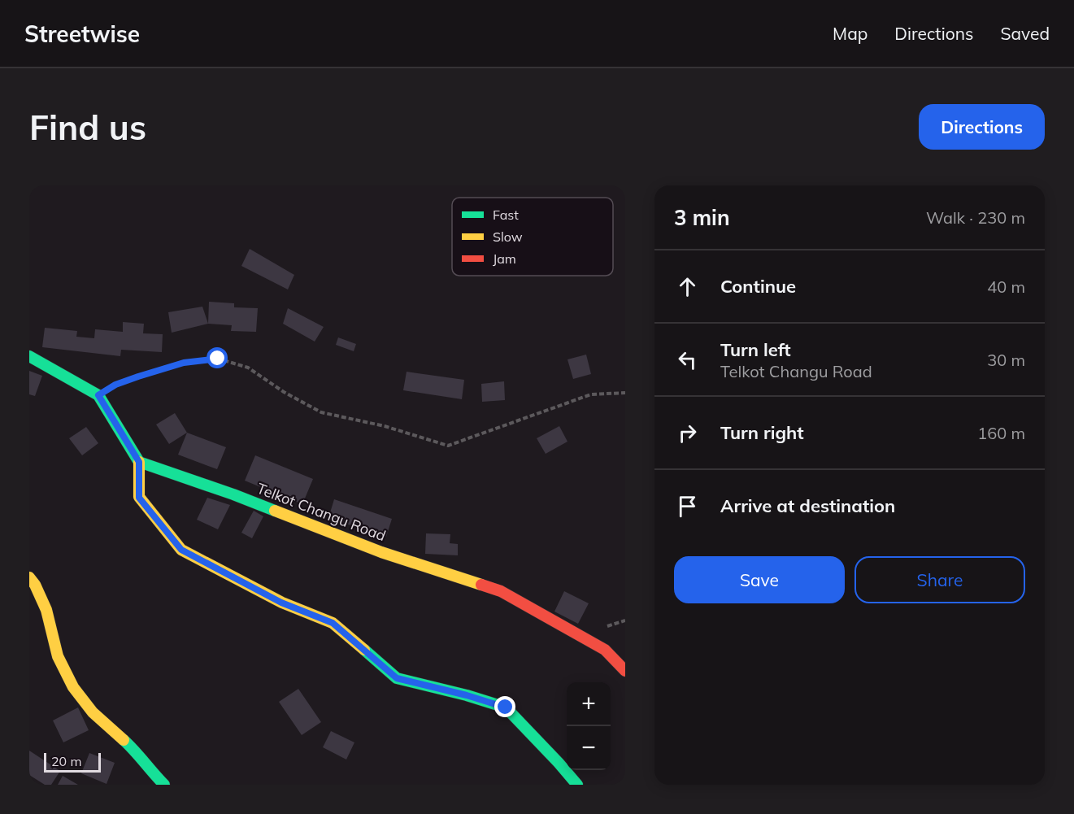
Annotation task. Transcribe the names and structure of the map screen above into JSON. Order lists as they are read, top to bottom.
{
  "streets": {
    "street": ["Telkot Changu Road"]
  },
  "legend": ["Fast", "Slow", "Jam"],
  "scale_bar": "20 m",
  "page": {
    "header": "Streetwise",
    "nav": ["Map", "Directions", "Saved"],
    "buttons": [
      "Directions",
      ["Save", "Share"]
    ],
    "title": "Find us",
    "heading": ["3 min", "Walk · 230 m"],
    "list": [
      ["Continue", "40 m"],
      ["Turn left", "Telkot Changu Road", "30 m"],
      ["Turn right", "160 m"],
      "Arrive at destination"
    ],
    "map_buttons": ["+", "−"],
    "scale": "20 m"
  }
}
